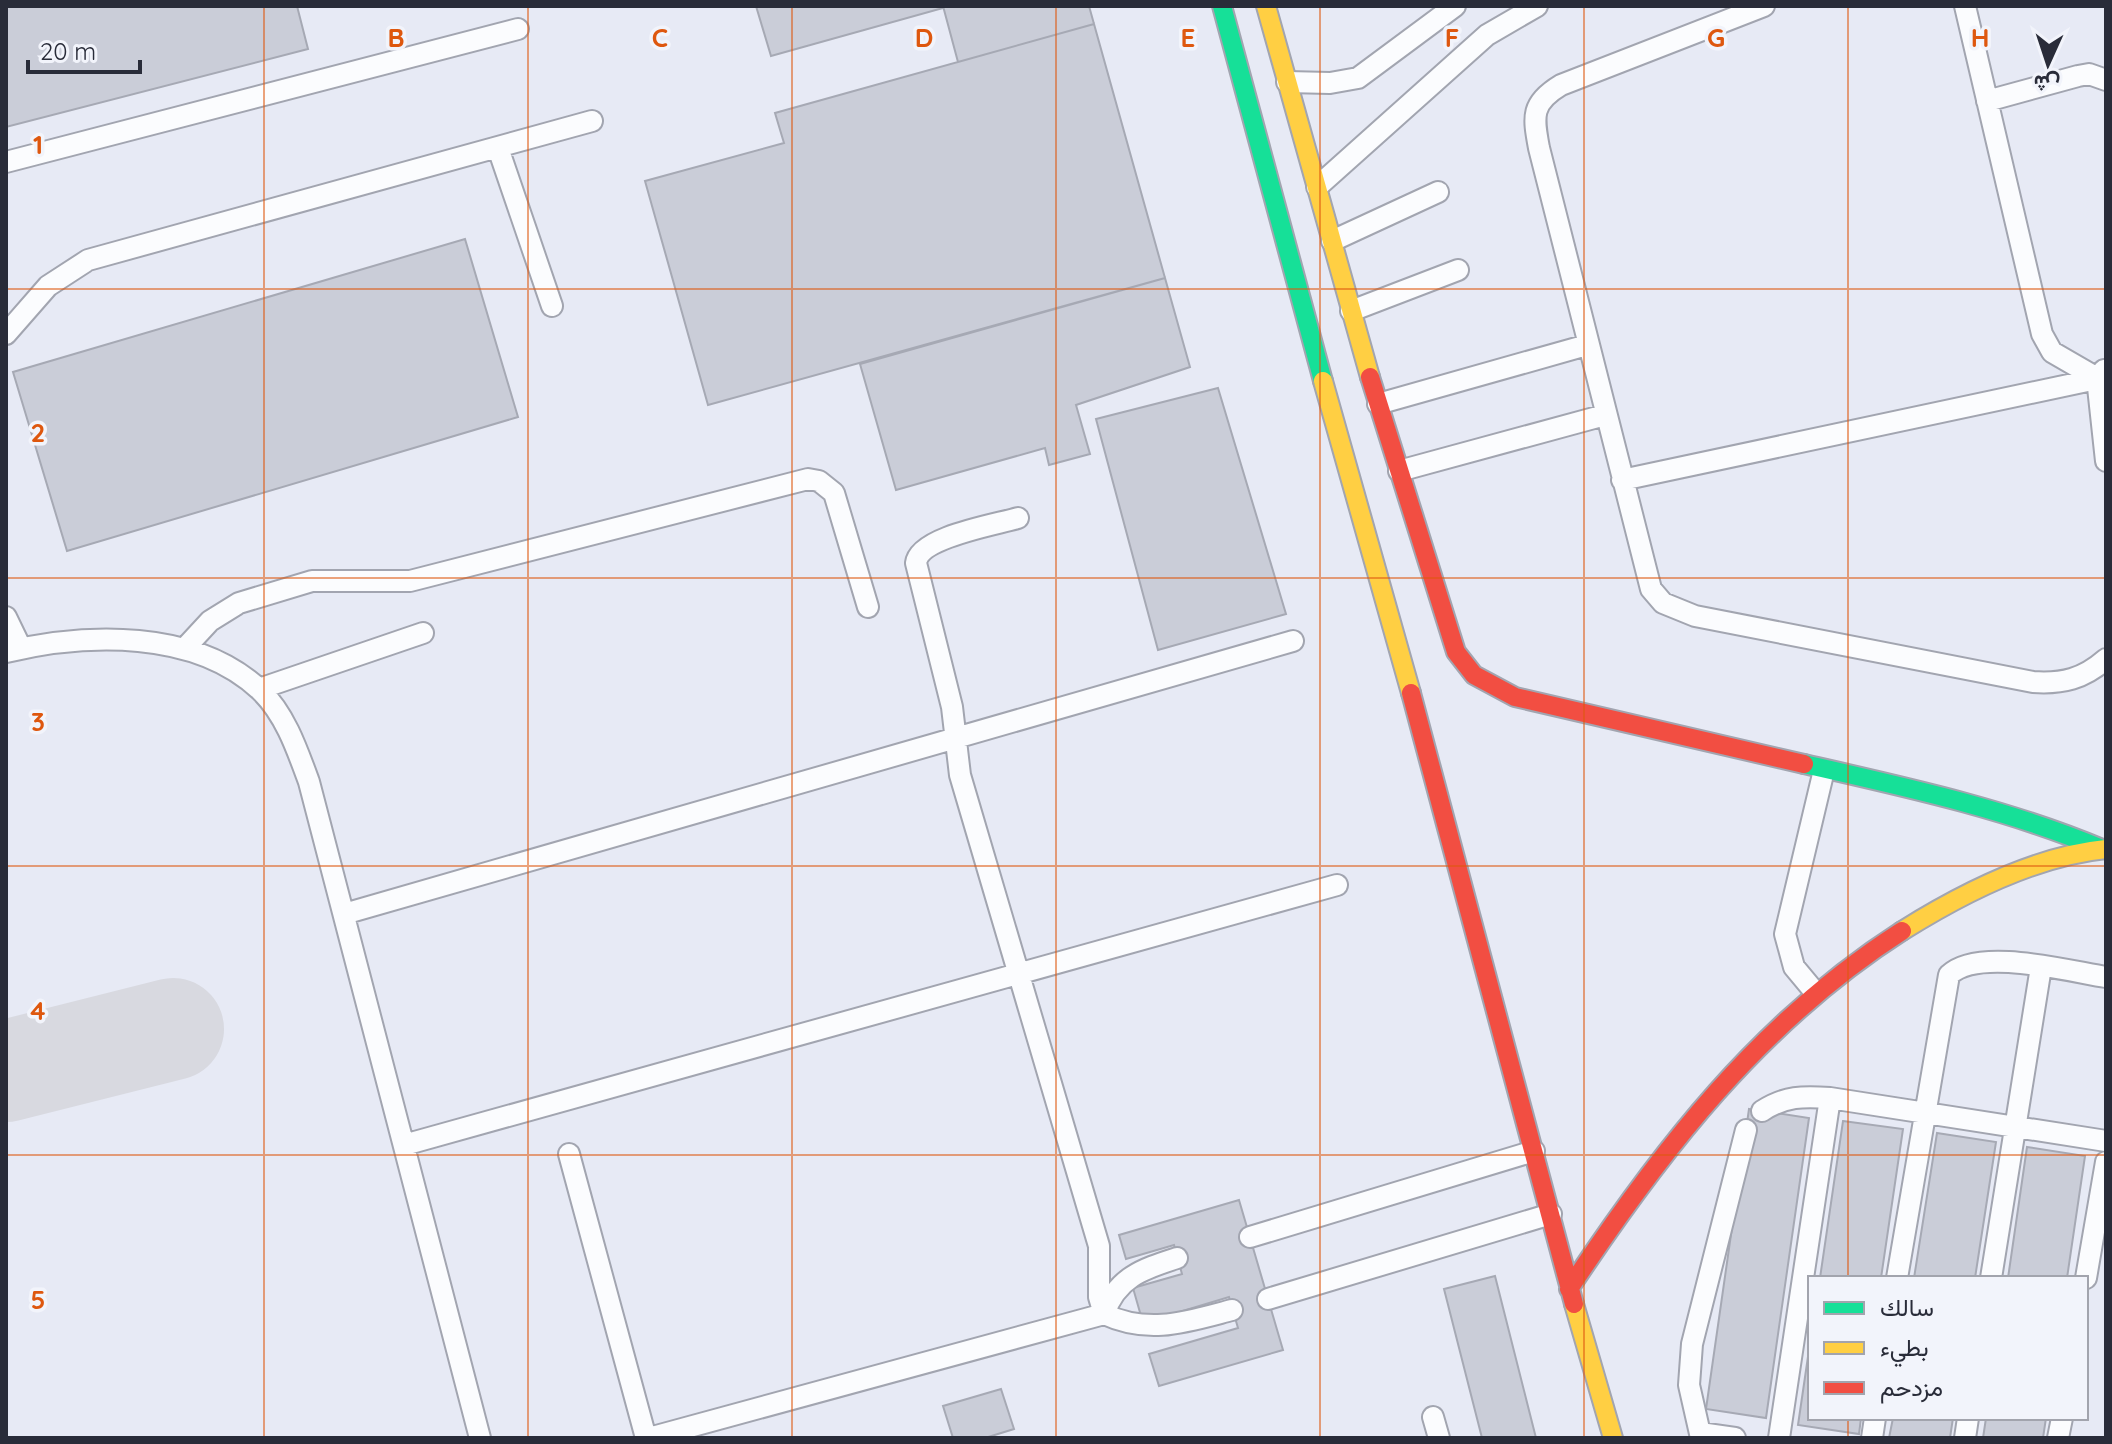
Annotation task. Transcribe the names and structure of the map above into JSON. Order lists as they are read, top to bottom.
{
  "legend": ["سالك", "بطيء", "مزدحم"],
  "scale_bar": "20 m",
  "north": "bottom",
  "grid": {
    "columns": [
      "B",
      "C",
      "D",
      "E",
      "F",
      "G",
      "H"
    ],
    "rows": [
      "1",
      "2",
      "3",
      "4",
      "5"
    ]
  }
}
